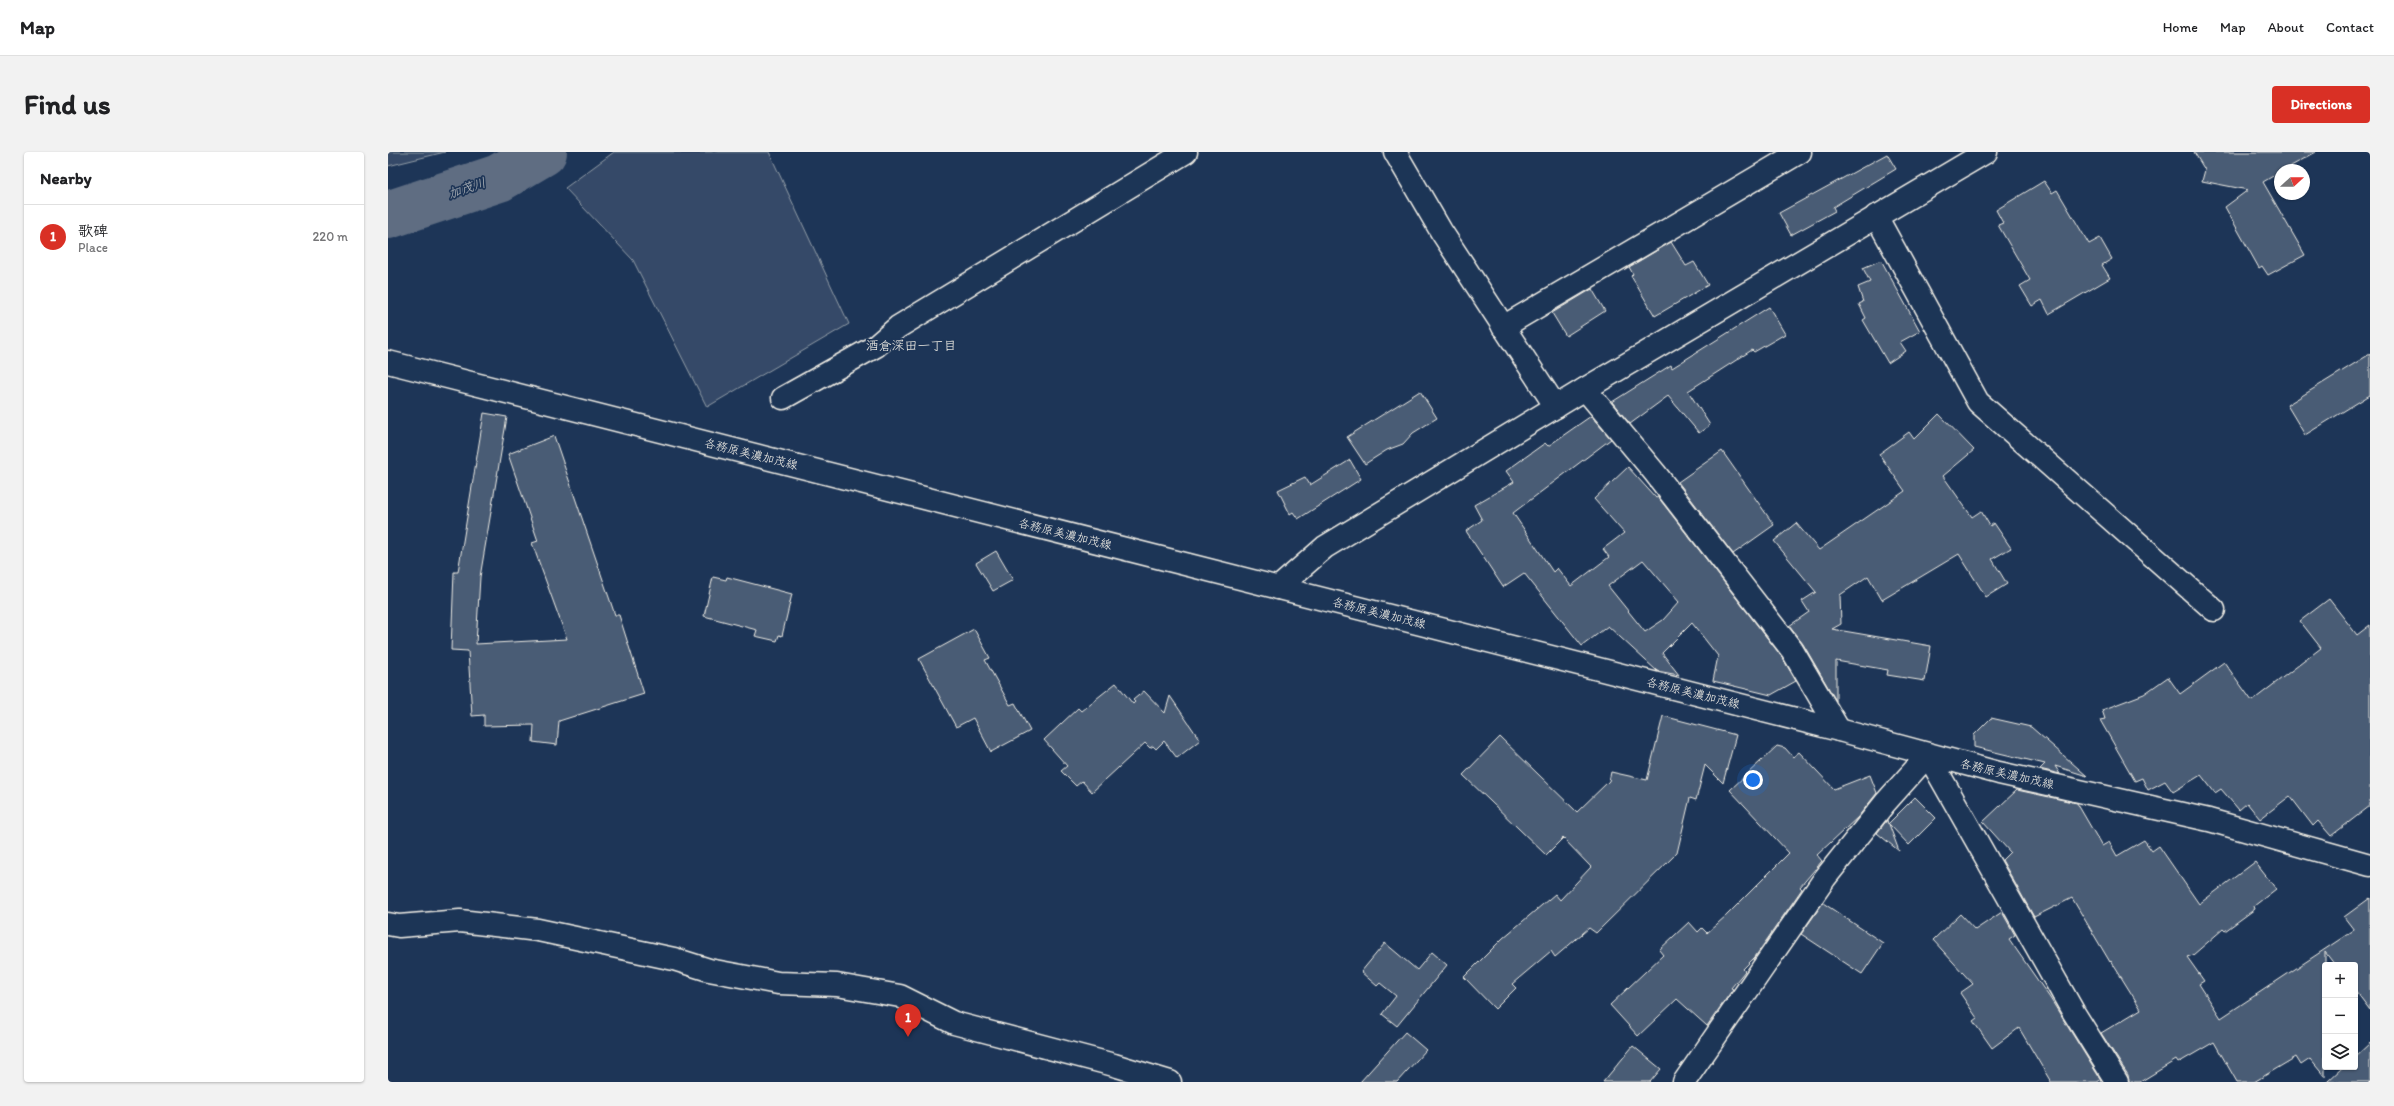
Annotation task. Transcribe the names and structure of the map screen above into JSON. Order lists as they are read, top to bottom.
{
  "streets": {
    "street": ["各務原美濃加茂線"]
  },
  "districts": ["酒倉深田一丁目"],
  "water": ["加茂川"],
  "north": "right",
  "page": {
    "header": "Map",
    "nav": [
      "Home",
      "Map",
      "About",
      "Contact"
    ],
    "buttons": "Directions",
    "title": "Find us",
    "heading": "Nearby",
    "list": [
      {
        "mark": "1",
        "name": "歌碑",
        "note": "Place",
        "value": "220 m"
      }
    ],
    "map_buttons": ["+", "−"],
    "pins": "1"
  }
}
